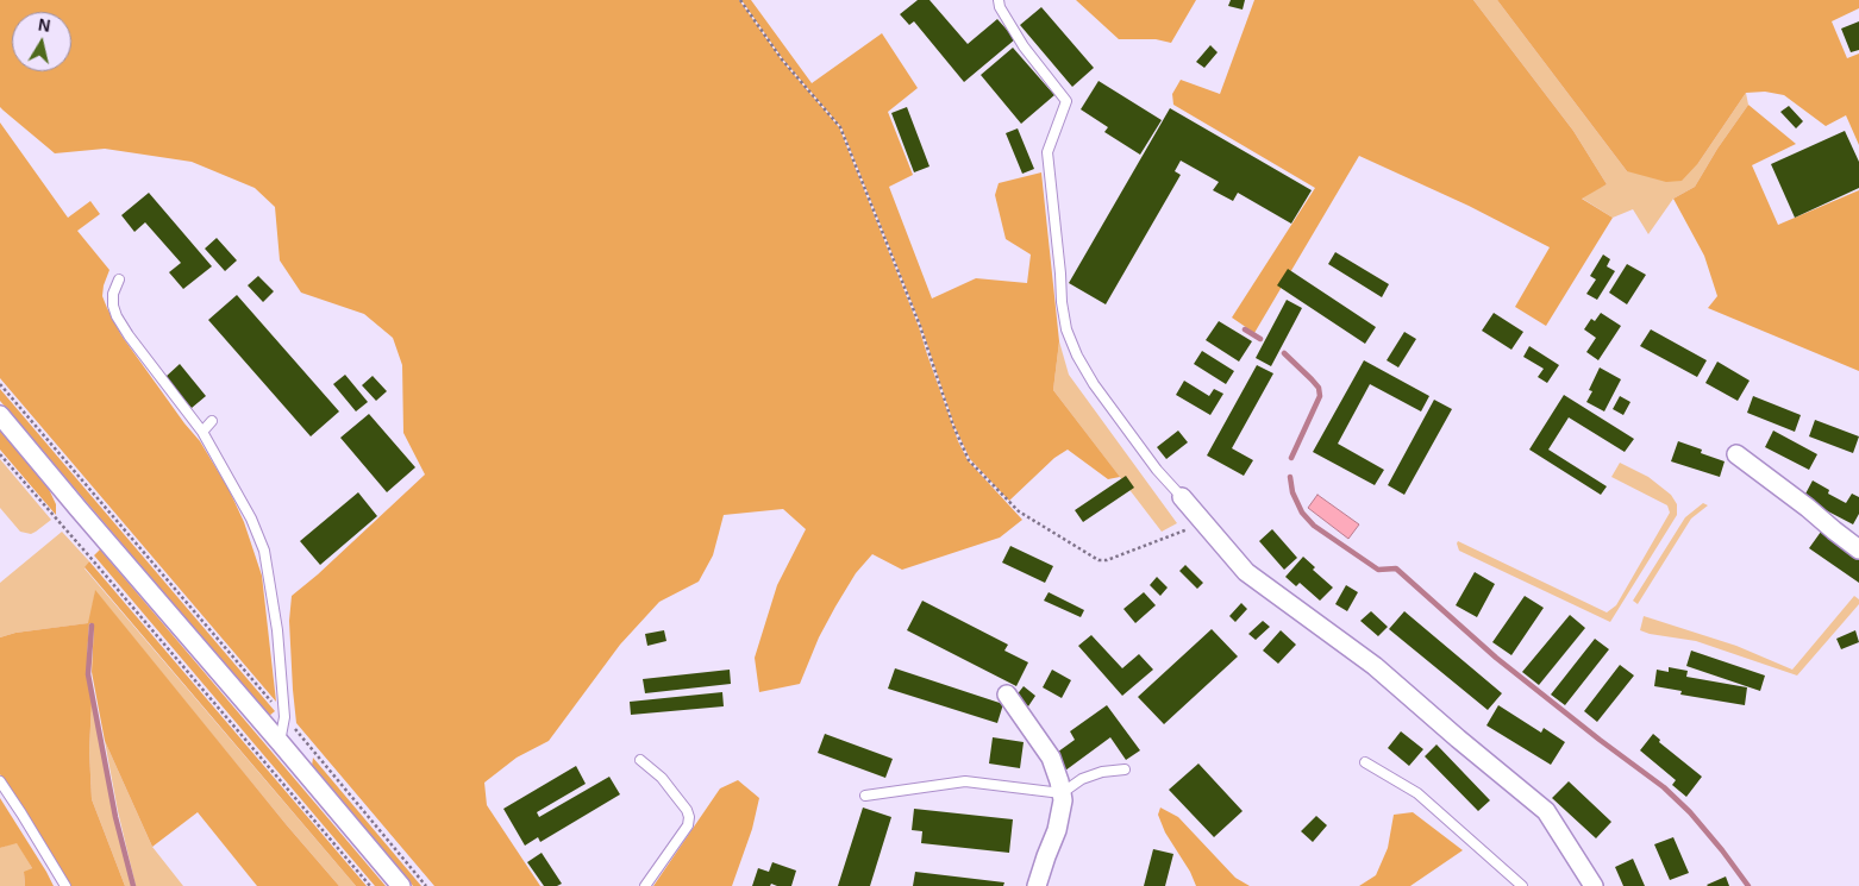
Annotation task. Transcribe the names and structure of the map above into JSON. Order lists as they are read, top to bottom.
{
  "north": "top"
}
